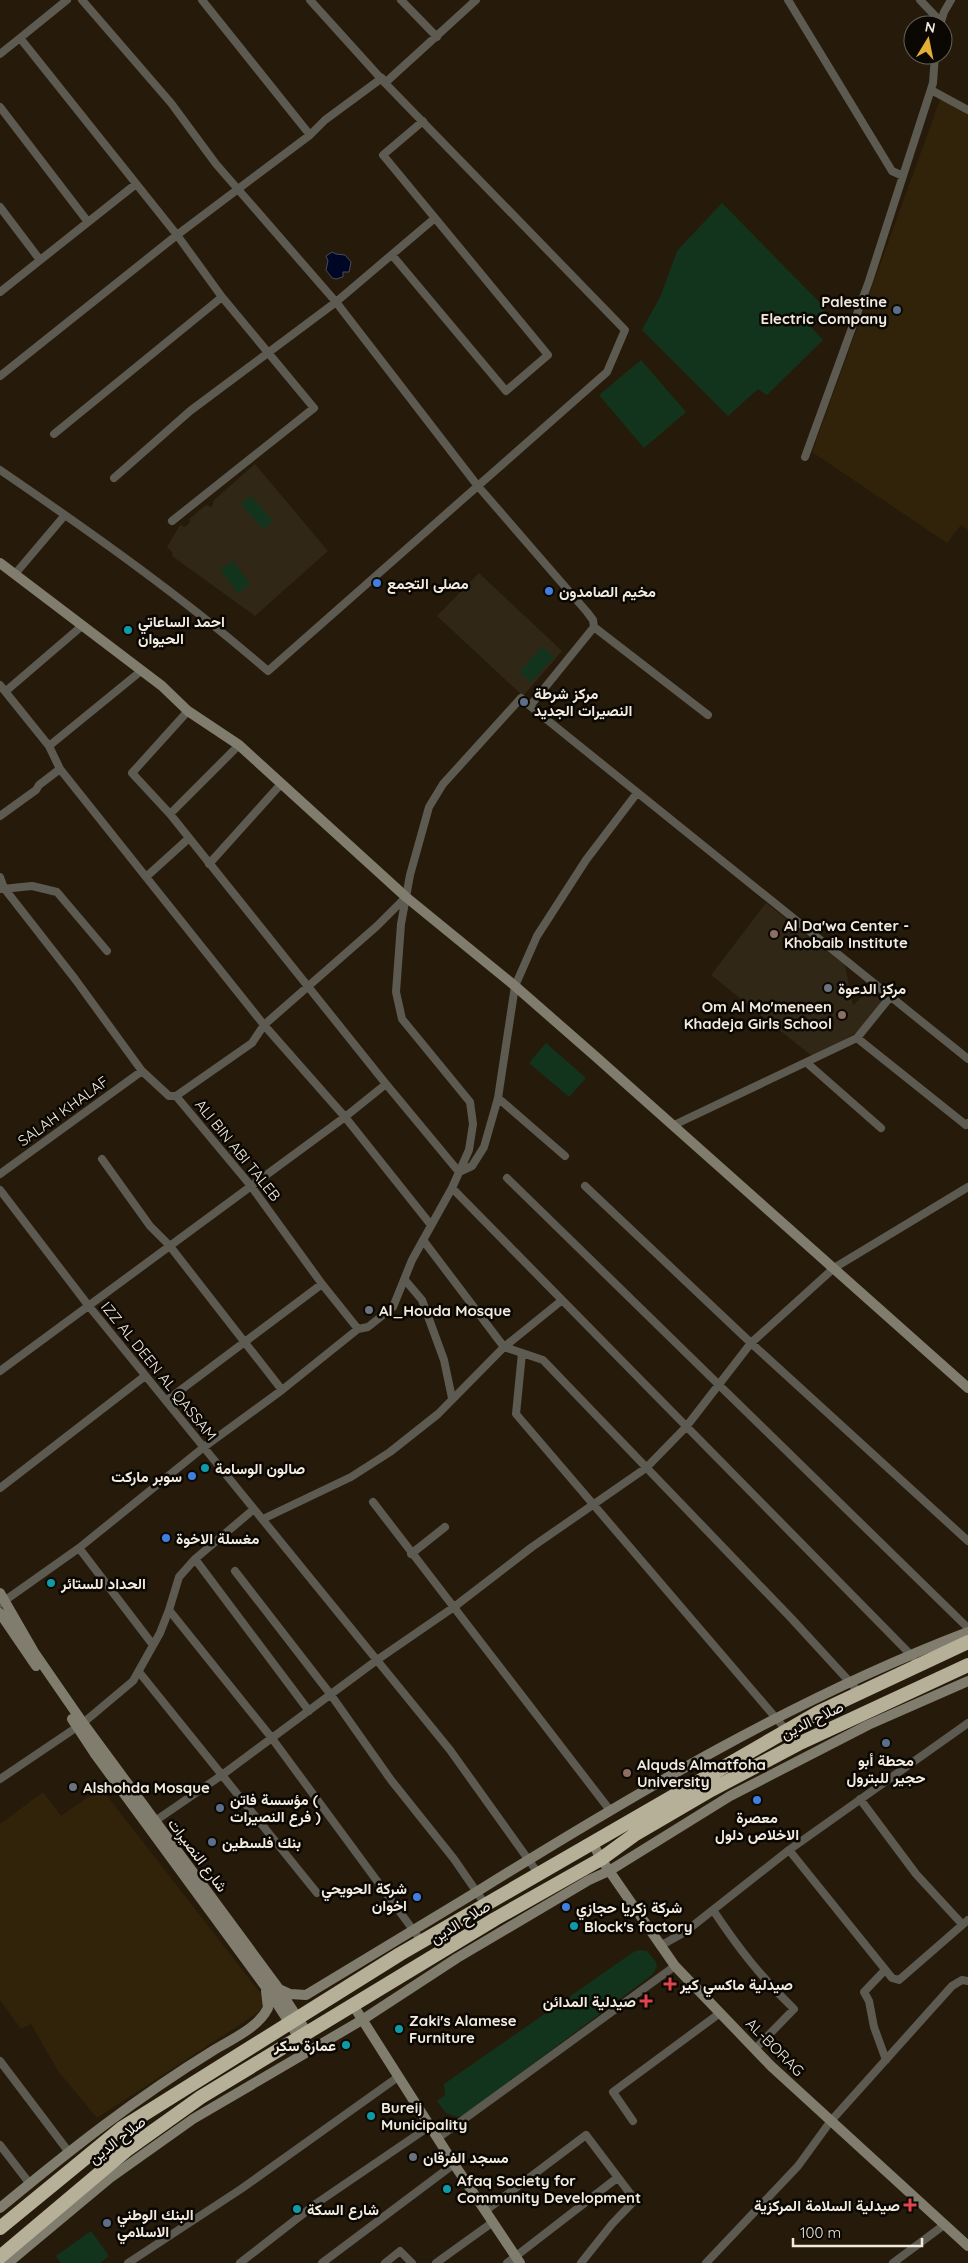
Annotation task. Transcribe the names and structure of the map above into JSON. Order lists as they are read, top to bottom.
{
  "streets": {
    "highway": ["صلاح الدين"],
    "main road": ["شارع النصيرات", "AL-BORAG"],
    "street": ["SALAH KHALAF", "ALI BIN ABI TALEB", "IZZ AL DEEN AL QASSAM"]
  },
  "crossings": [
    ["SALAH KHALAF", "ALI BIN ABI TALEB"],
    ["IZZ AL DEEN AL QASSAM", "صلاح الدين"],
    ["صلاح الدين", "شارع النصيرات"],
    ["صلاح الدين", "AL-BORAG"]
  ],
  "places": {
    "other": [
      "Palestine Electric Company",
      "مصلى التجمع",
      "مخيم الصامدون",
      "احمد الساعاتي الحيوان",
      "مركز شرطة النصيرات الجديد",
      "Al Da'wa Center - Khobaib Institute",
      "مركز الدعوة",
      "Om Al Mo'meneen Khadeja Girls School",
      "Al_Houda Mosque",
      "صالون الوسامة",
      "سوبر ماركت",
      "مغسلة الاخوة",
      "الحداد للستائر",
      "محطة أبو حجير للبترول",
      "Alquds Almatfoha University",
      "Alshohda Mosque",
      "معصرة الاخلاص دلول",
      "مؤسسة فاتن ( فرع النصيرات )",
      "بنك فلسطين",
      "شركة الحويحي اخوان",
      "شركة زكريا حجازي",
      "Block's factory",
      "Zaki's Alamese Furniture",
      "عمارة سكر",
      "Bureij Municipality",
      "مسجد الفرقان",
      "Afaq Society for Community Development",
      "شارع السكة",
      "البنك الوطني الاسلامي"
    ],
    "health": ["صيدلية ماكسي كير", "صيدلية المدائن", "صيدلية السلامة المركزية"]
  },
  "scale_bar": "100 m",
  "north": "top"
}
